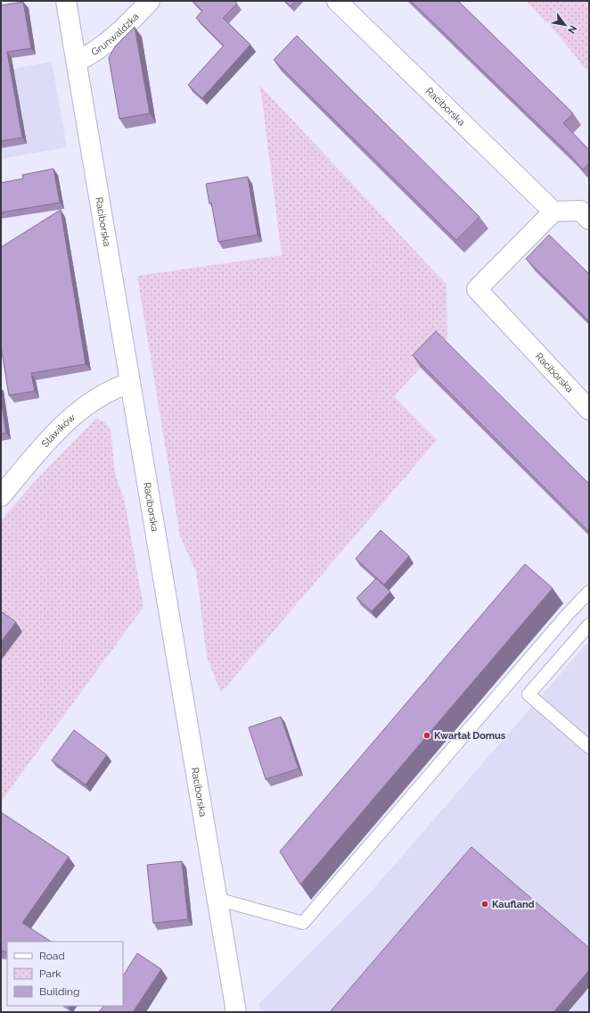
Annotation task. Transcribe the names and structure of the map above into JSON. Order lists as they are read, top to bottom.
{
  "streets": {
    "street": ["Grunwaldzka", "Raciborska", "Sławików"]
  },
  "crossings": [
    ["Grunwaldzka", "Raciborska"],
    ["Raciborska", "Sławików"]
  ],
  "places": ["Kwartał Domus", "Kaufland"],
  "legend": ["Road", "Park", "Building"],
  "north": "bottom right"
}
